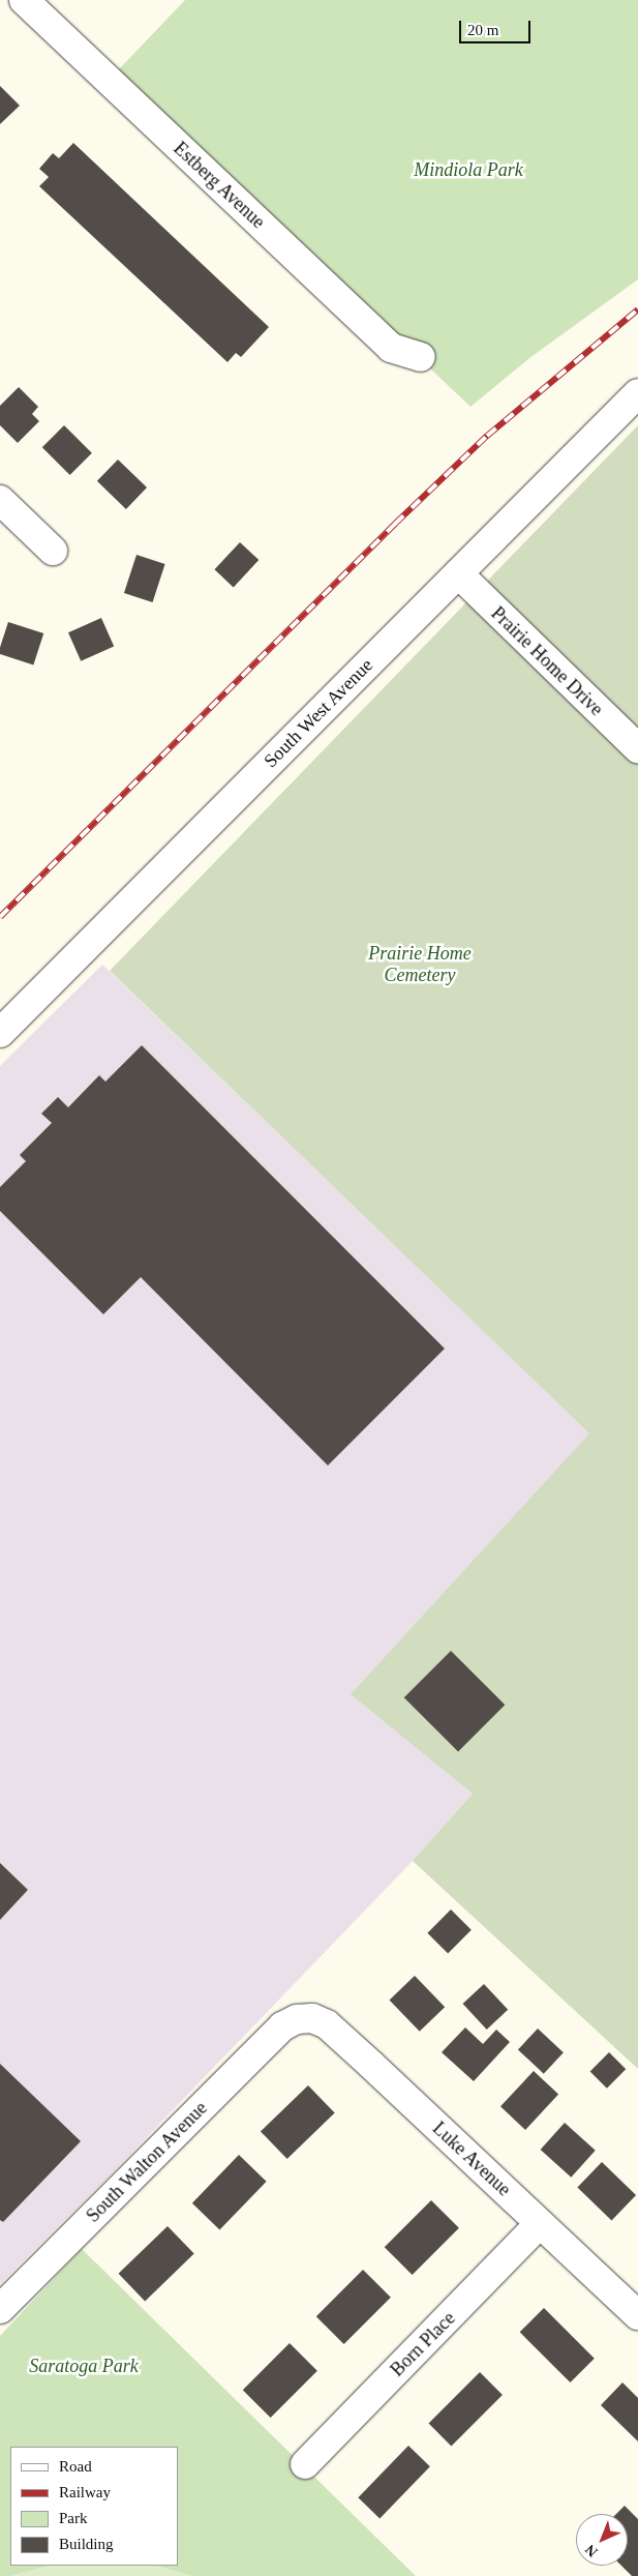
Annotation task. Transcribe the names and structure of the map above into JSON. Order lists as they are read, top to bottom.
{
  "streets": {
    "street": [
      "Estberg Avenue",
      "Prairie Home Drive",
      "South West Avenue",
      "Luke Avenue",
      "South Walton Avenue",
      "Born Place"
    ]
  },
  "crossings": [
    ["Prairie Home Drive", "South West Avenue"],
    ["Luke Avenue", "South Walton Avenue"],
    ["Luke Avenue", "Born Place"]
  ],
  "parks": ["Mindiola Park", "Prairie Home Cemetery", "Saratoga Park"],
  "legend": [
    "Road",
    "Railway",
    "Park",
    "Building"
  ],
  "scale_bar": "20 m",
  "north": "bottom left"
}
